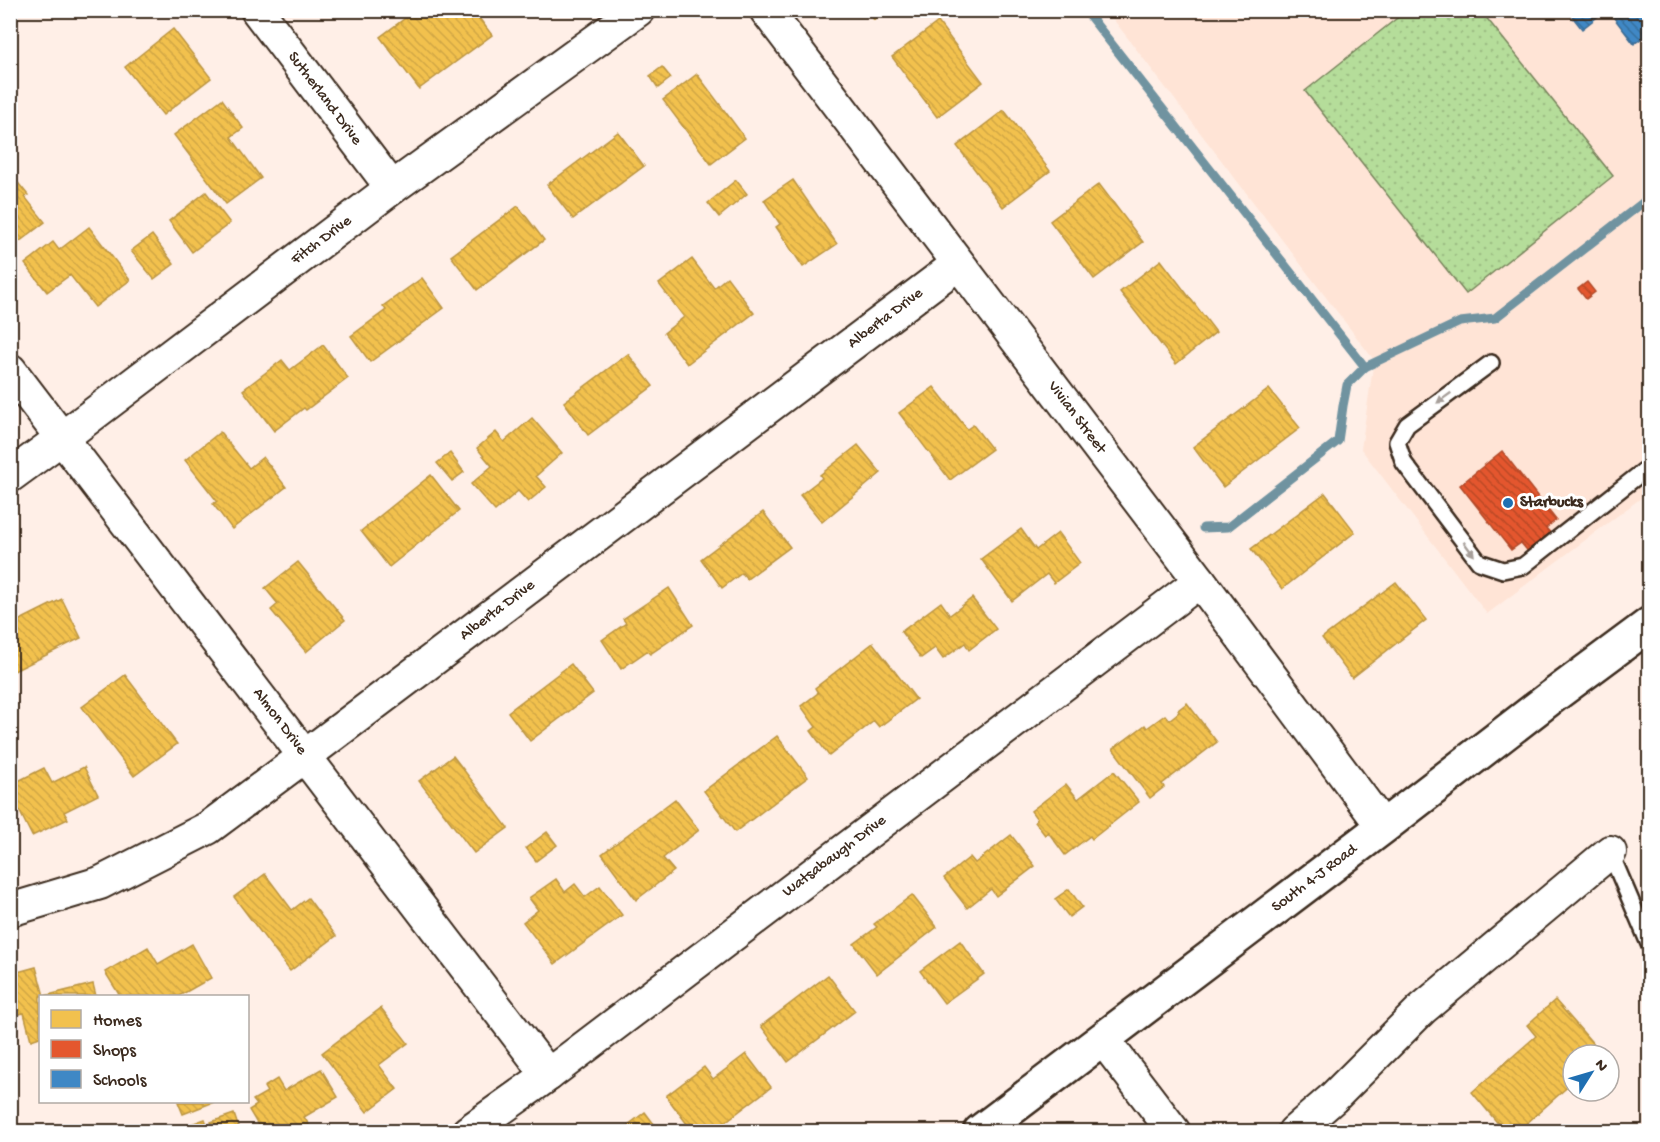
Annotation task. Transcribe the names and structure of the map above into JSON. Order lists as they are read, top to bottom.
{
  "streets": {
    "main road": ["South 4-J Road"],
    "street": [
      "Sutherland Drive",
      "Fitch Drive",
      "Alberta Drive",
      "Vivian Street",
      "Almon Drive",
      "Watsabaugh Drive"
    ]
  },
  "crossings": [
    ["Sutherland Drive", "Fitch Drive"],
    ["Fitch Drive", "Almon Drive"],
    ["Alberta Drive", "Vivian Street"],
    ["Alberta Drive", "Almon Drive"],
    ["Vivian Street", "Watsabaugh Drive"],
    ["Vivian Street", "South 4-J Road"],
    ["Almon Drive", "Watsabaugh Drive"]
  ],
  "places": ["Starbucks"],
  "legend": ["Homes", "Shops", "Schools"],
  "north": "top right"
}
